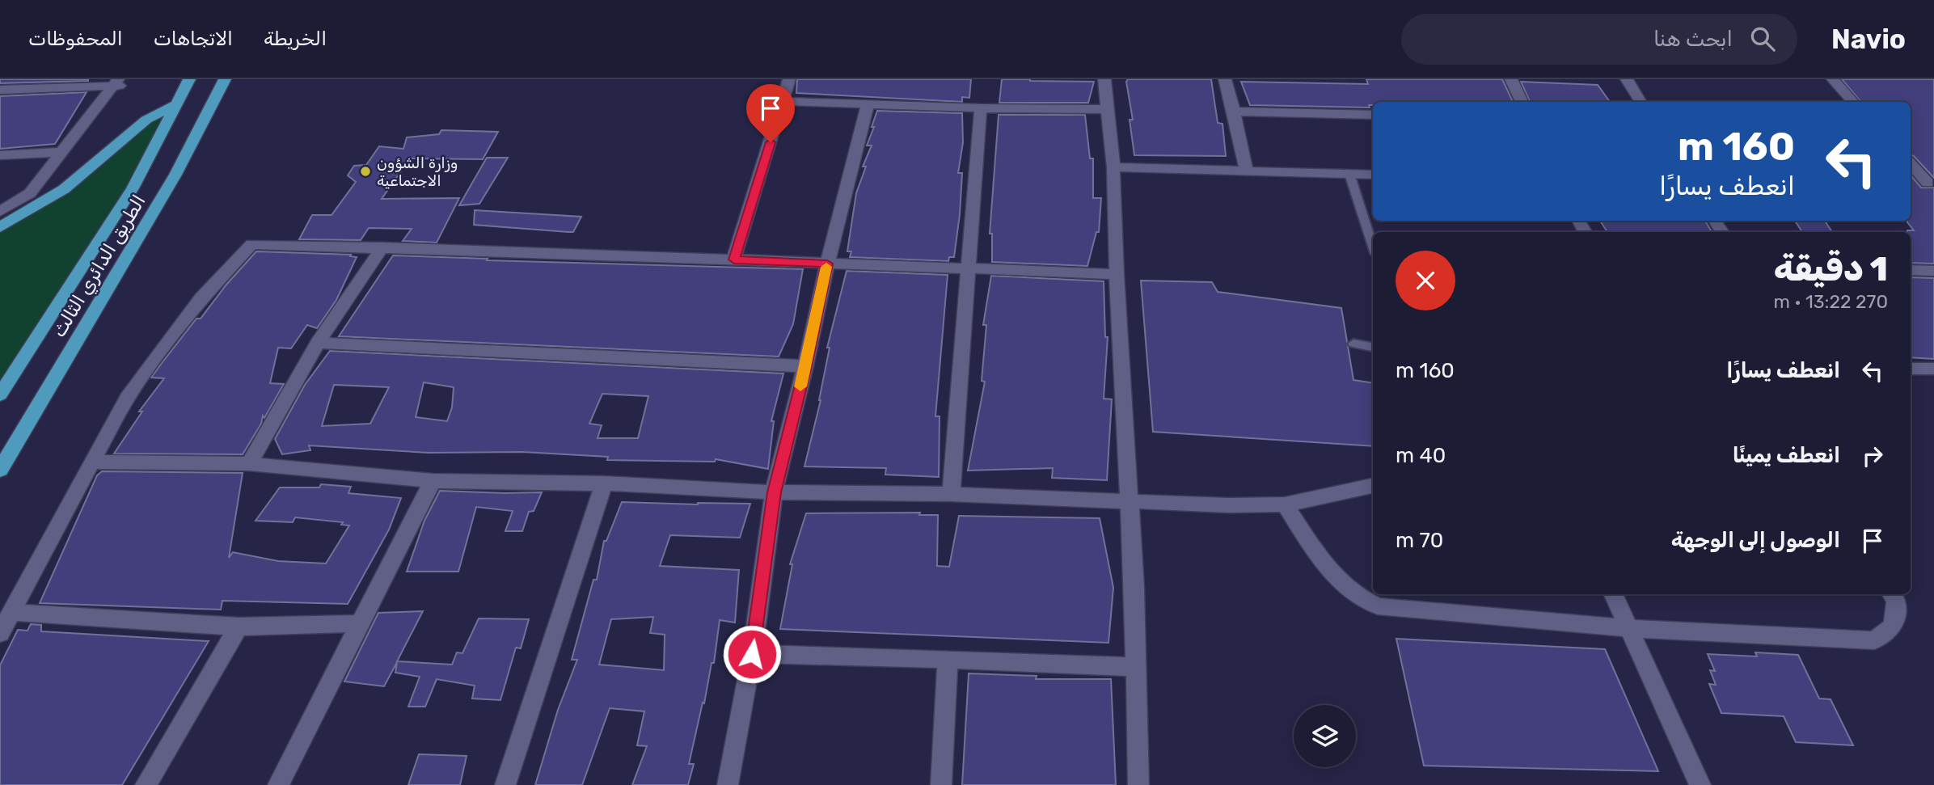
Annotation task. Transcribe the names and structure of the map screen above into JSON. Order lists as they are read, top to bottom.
{
  "streets": {
    "highway": ["الطريق الدائري الثالث"]
  },
  "places": ["وزارة الشؤون الاجتماعية"],
  "page": {
    "header": "Navio",
    "search": "ابحث هنا",
    "nav": ["الخريطة", "الاتجاهات", "المحفوظات"],
    "turn": ["160 m", "انعطف يسارًا"],
    "heading": ["1 دقيقة", "270 m · 13:22"],
    "list": [
      {
        "name": "انعطف يسارًا",
        "value": "160 m"
      },
      {
        "name": "انعطف يمينًا",
        "value": "40 m"
      },
      {
        "name": "الوصول إلى الوجهة",
        "value": "70 m"
      }
    ]
  }
}
